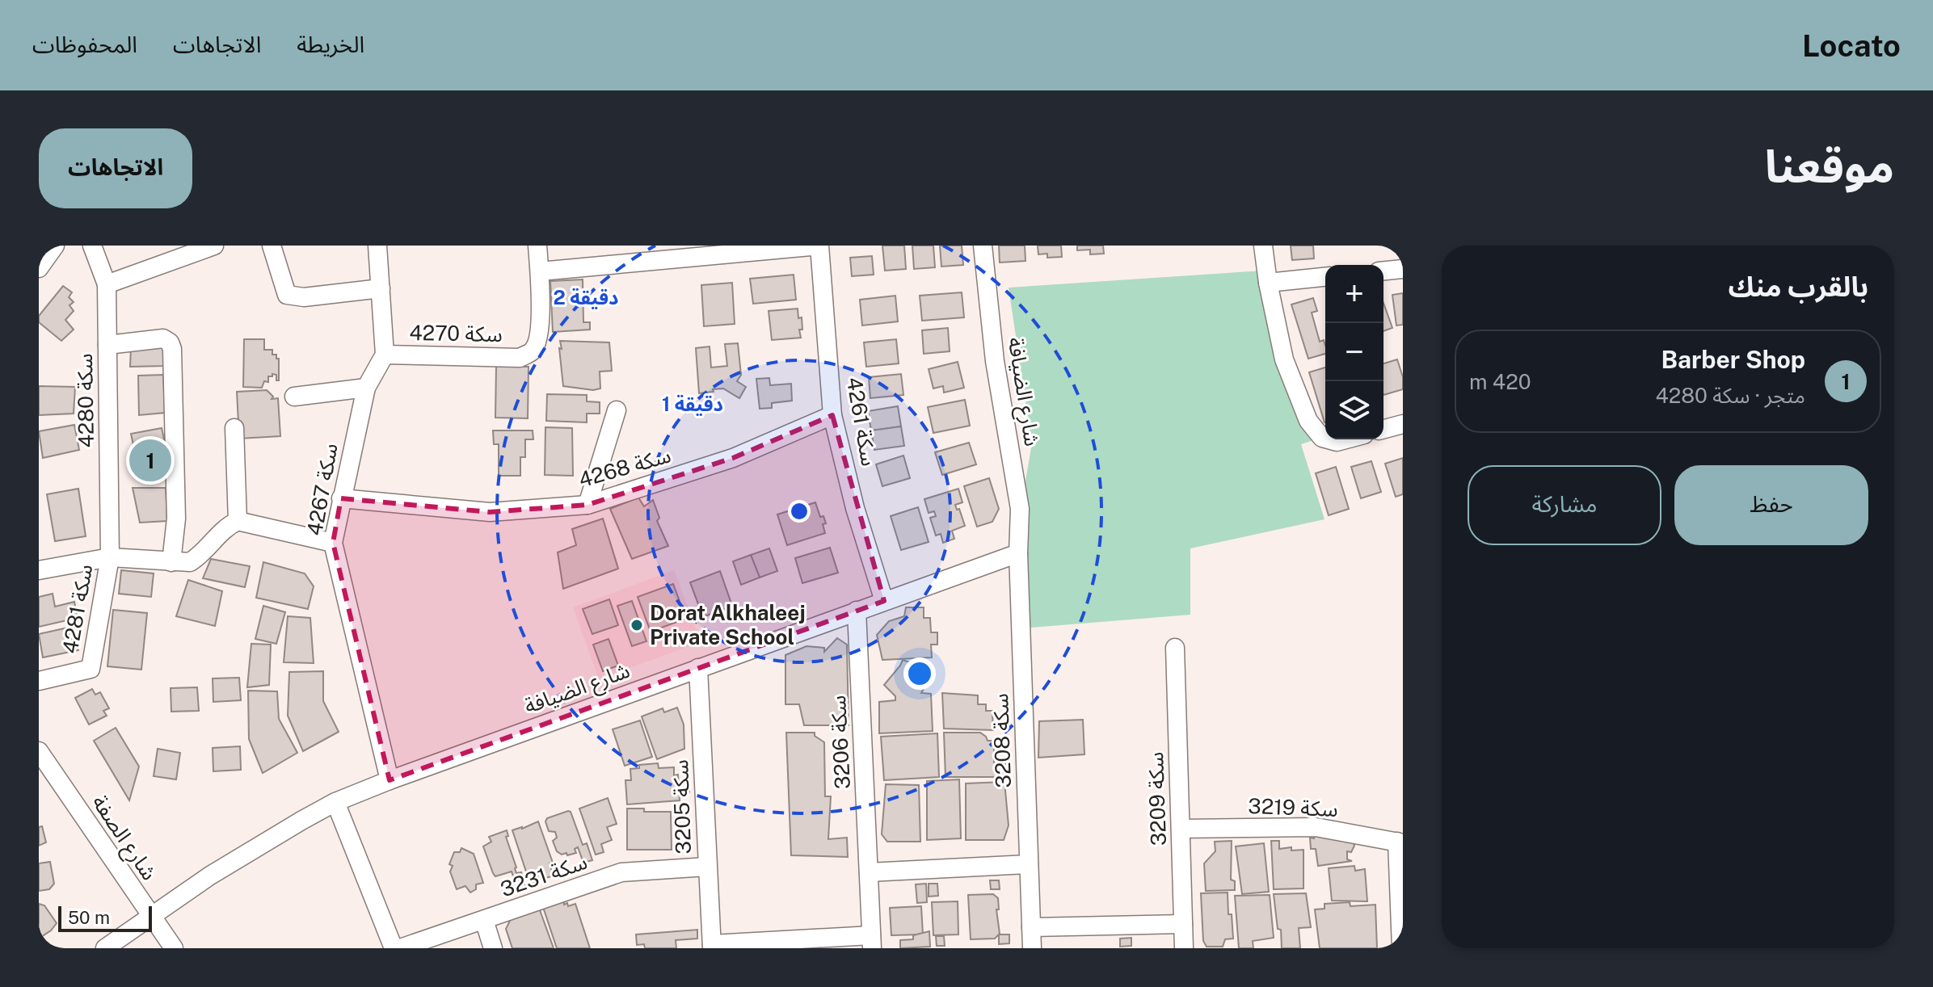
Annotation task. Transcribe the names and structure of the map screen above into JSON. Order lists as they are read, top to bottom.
{
  "streets": {
    "street": [
      "سكة 4270",
      "شارع الضيافة",
      "سكة 4280",
      "سكة 4261",
      "سكة 4268",
      "سكة 4267",
      "سكة 4281",
      "سكة 3208",
      "سكة 3206",
      "سكة 3209",
      "سكة 3205",
      "سكة 3219",
      "شارع الصفة",
      "سكة 3231"
    ]
  },
  "crossings": [
    ["سكة 4270", "سكة 4267"],
    ["شارع الضيافة", "سكة 4261"],
    ["شارع الضيافة", "سكة 4267"],
    ["شارع الضيافة", "سكة 3208"],
    ["شارع الضيافة", "سكة 3206"],
    ["شارع الضيافة", "سكة 3205"],
    ["شارع الضيافة", "شارع الصفة"],
    ["سكة 4280", "سكة 4281"],
    ["سكة 4261", "سكة 4268"],
    ["سكة 4268", "سكة 4267"],
    ["سكة 3206", "سكة 3205"],
    ["سكة 3209", "سكة 3219"],
    ["سكة 3205", "سكة 3231"]
  ],
  "places": ["Dorat Alkhaleej Private School"],
  "scale_bar": "50 m",
  "page": {
    "header": "Locato",
    "nav": ["الخريطة", "الاتجاهات", "المحفوظات"],
    "title": "موقعنا",
    "buttons": [
      "الاتجاهات",
      ["حفظ", "مشاركة"]
    ],
    "heading": "بالقرب منك",
    "map_buttons": ["+", "−"],
    "list": [
      {
        "mark": "1",
        "name": "Barber Shop",
        "note": "متجر · سكة 4280",
        "value": "420 m"
      }
    ],
    "pins": "1",
    "scale": "50 m"
  },
  "rings": ["2 دقيقة", "1 دقيقة"]
}
